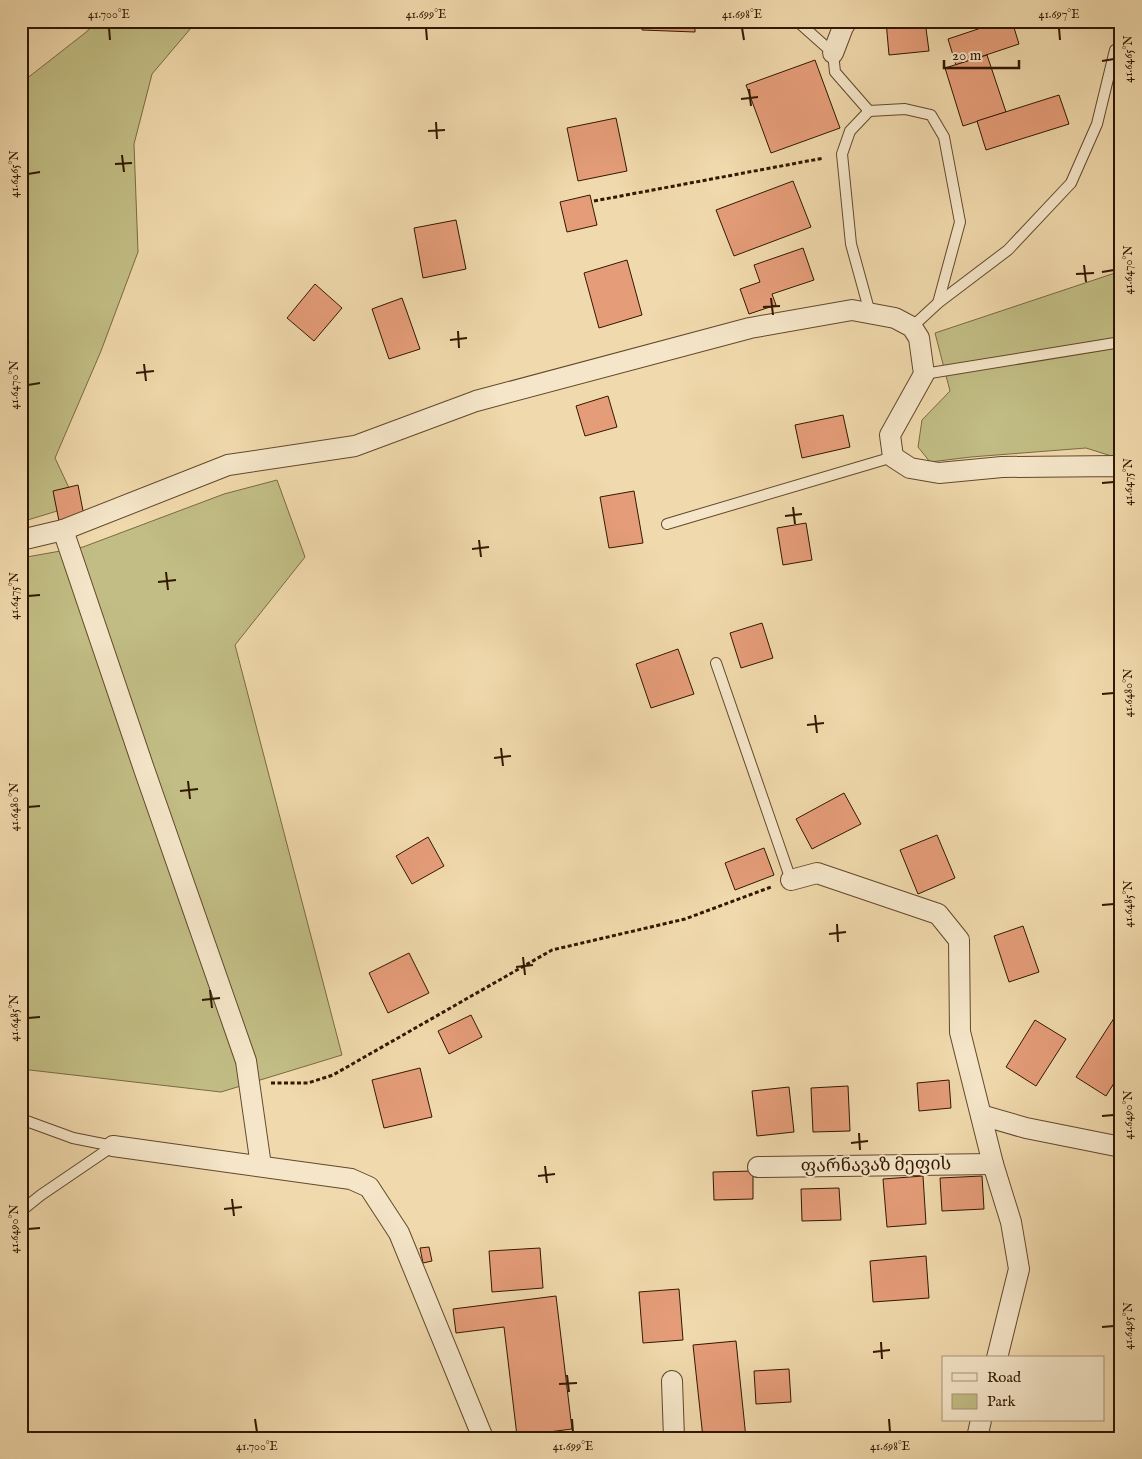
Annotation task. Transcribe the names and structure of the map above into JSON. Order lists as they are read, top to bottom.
{
  "streets": {
    "street": ["ფარნავაზ მეფის"]
  },
  "legend": ["Road", "Park"],
  "scale_bar": "20 m",
  "coordinates": [
    "41.700°E",
    "41.699°E",
    "41.698°E",
    "41.697°E",
    "41.6465°N",
    "41.6470°N",
    "41.6475°N",
    "41.6480°N",
    "41.6485°N",
    "41.6490°N",
    "41.6495°N"
  ]
}
